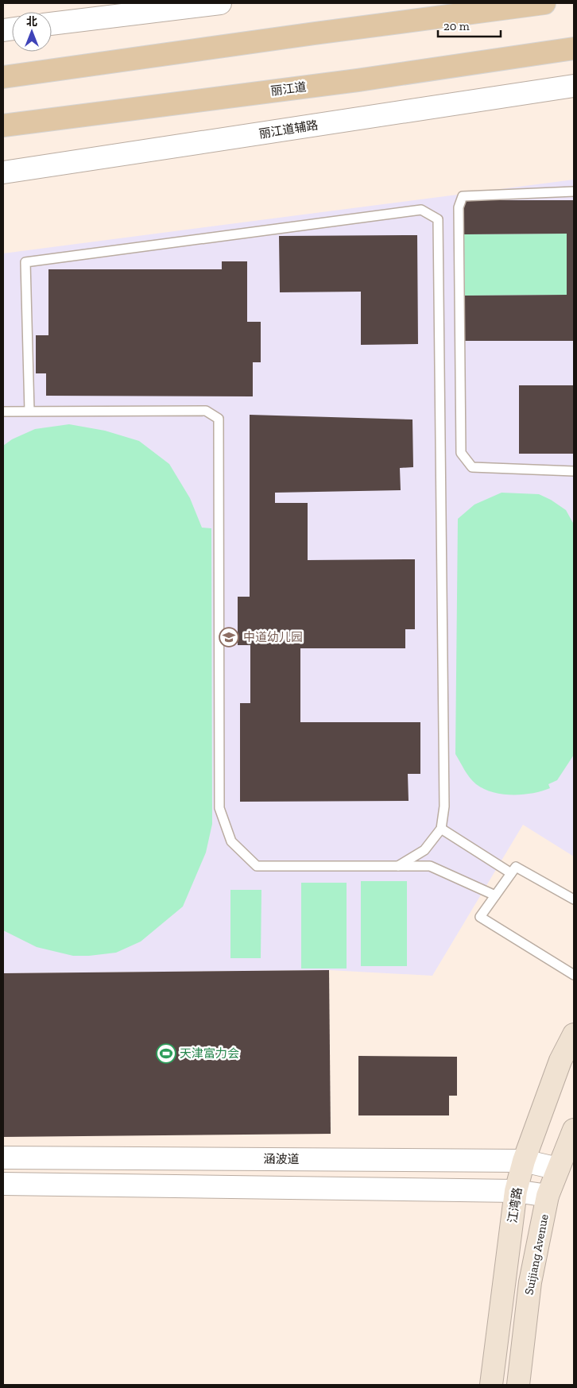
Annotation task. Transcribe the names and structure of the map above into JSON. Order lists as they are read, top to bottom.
{
  "streets": {
    "main road": ["丽江道", "江湾路", "Suijiang Avenue"],
    "street": ["丽江道辅路", "涵波道"]
  },
  "crossings": [
    ["涵波道", "江湾路"],
    ["涵波道", "Suijiang Avenue"]
  ],
  "places": {
    "school or university": ["中道幼儿园"],
    "sports": ["天津富力会"]
  },
  "scale_bar": "20 m",
  "north": "top"
}
